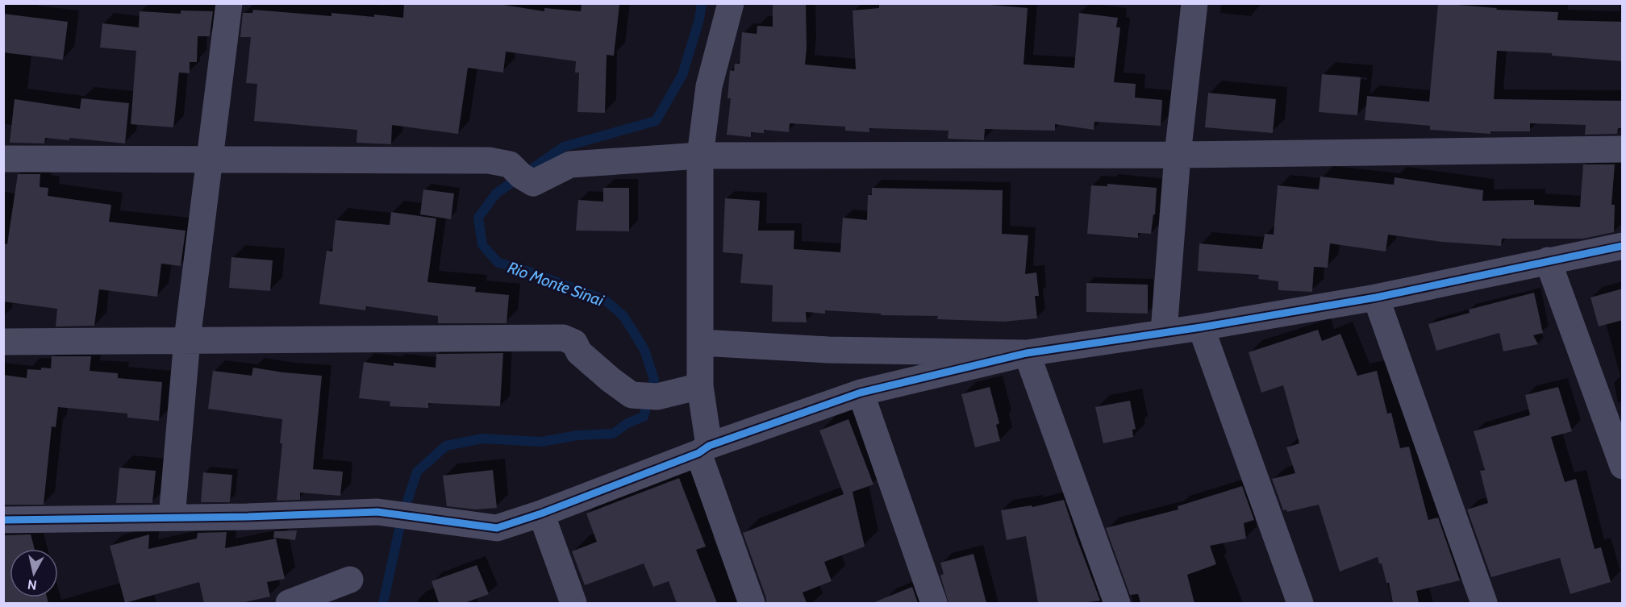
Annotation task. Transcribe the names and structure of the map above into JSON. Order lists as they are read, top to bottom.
{
  "water": ["Rio Monte Sinai"],
  "north": "bottom"
}
